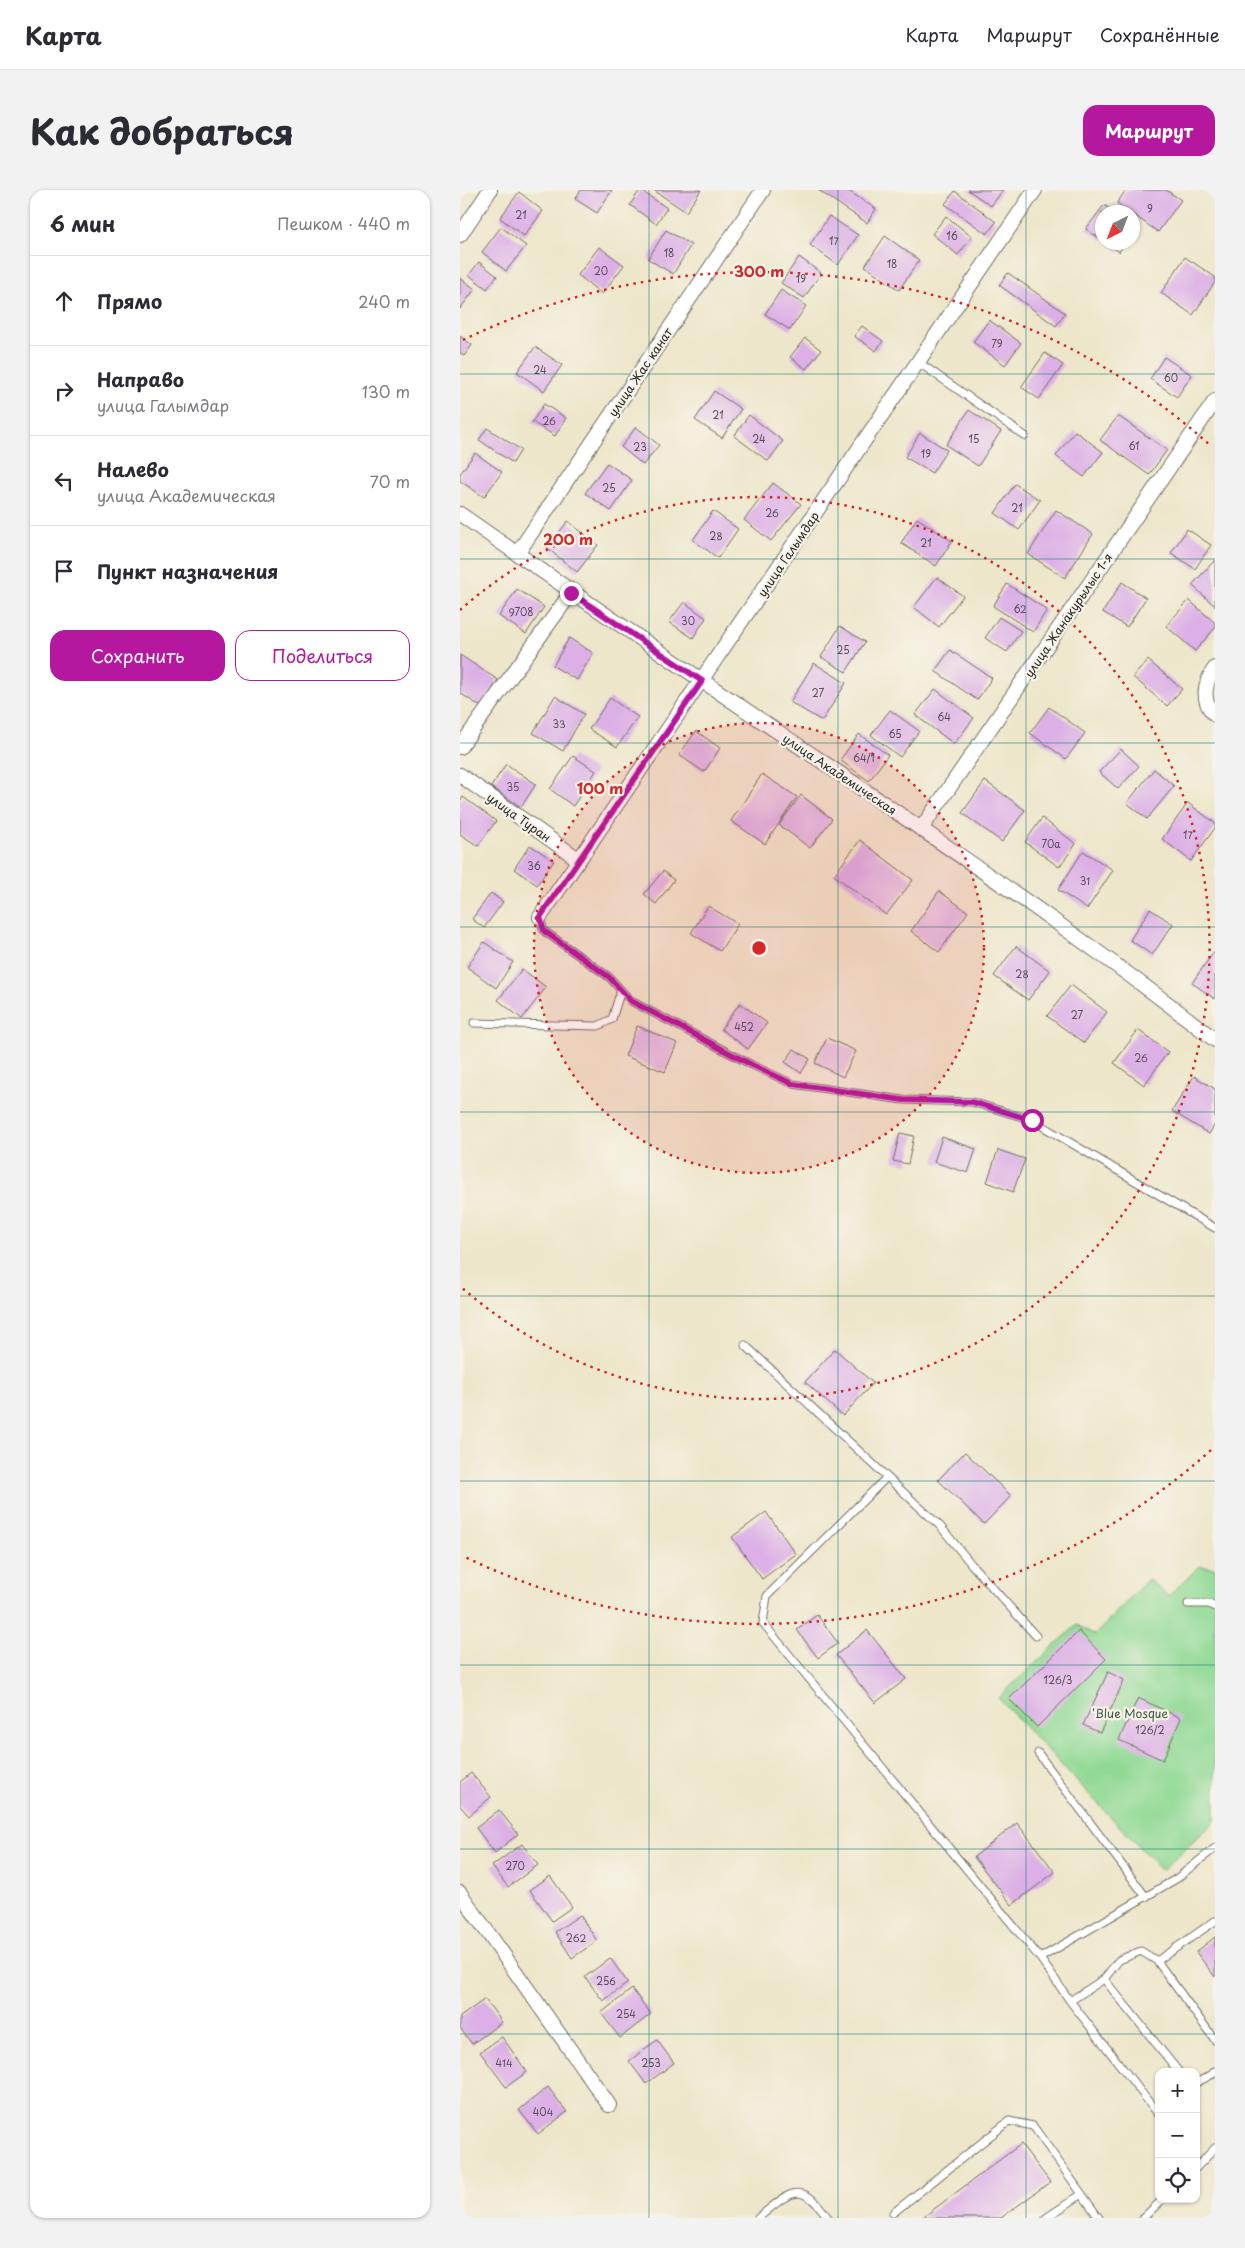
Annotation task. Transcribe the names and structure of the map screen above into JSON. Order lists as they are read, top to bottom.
{
  "streets": {
    "street": [
      "улица Жас канат",
      "улица Галымдар",
      "улица Жанакурылыс 1-я",
      "улица Академическая",
      "улица Туран"
    ]
  },
  "crossings": [
    ["улица Жас канат", "улица Академическая"],
    ["улица Галымдар", "улица Академическая"],
    ["улица Галымдар", "улица Туран"],
    ["улица Жанакурылыс 1-я", "улица Академическая"]
  ],
  "parks": ["'Blue Mosque"],
  "house_numbers": [
    "9",
    "21",
    "16",
    "17",
    "18",
    "18",
    "20",
    "19",
    "79",
    "24",
    "60",
    "21",
    "26",
    "24",
    "15",
    "61",
    "23",
    "19",
    "25",
    "21",
    "26",
    "28",
    "21",
    "62",
    "9708",
    "30",
    "25",
    "27",
    "64",
    "33",
    "65",
    "64/1",
    "35",
    "17",
    "70а",
    "36",
    "31",
    "28",
    "27",
    "452",
    "26",
    "126/3",
    "126/2",
    "270",
    "262",
    "256",
    "254",
    "414",
    "253",
    "404"
  ],
  "north": "bottom left",
  "page": {
    "header": "Карта",
    "nav": ["Карта", "Маршрут", "Сохранённые"],
    "title": "Как добраться",
    "buttons": [
      "Маршрут",
      ["Сохранить", "Поделиться"]
    ],
    "heading": ["6 мин", "Пешком · 440 m"],
    "list": [
      ["Прямо", "240 m"],
      ["Направо", "улица Галымдар", "130 m"],
      ["Налево", "улица Академическая", "70 m"],
      "Пункт назначения"
    ],
    "map_buttons": ["+", "−"]
  },
  "rings": ["300 m", "200 m", "100 m"]
}
